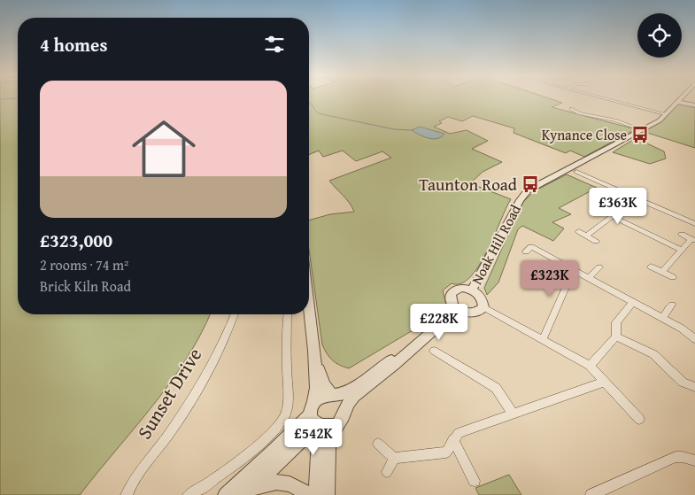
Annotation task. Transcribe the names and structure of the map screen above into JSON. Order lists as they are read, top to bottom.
{
  "streets": {
    "street": ["Noak Hill Road", "Sunset Drive"]
  },
  "places": {
    "bus stop": ["Kynance Close", "Taunton Road"]
  },
  "page": {
    "heading": "4 homes",
    "list": [
      {
        "name": "£323,000",
        "note": "2 rooms · 74 m² · Brick Kiln Road"
      }
    ],
    "price": [
      "£363K",
      "£323K",
      "£228K",
      "£542K"
    ]
  }
}
